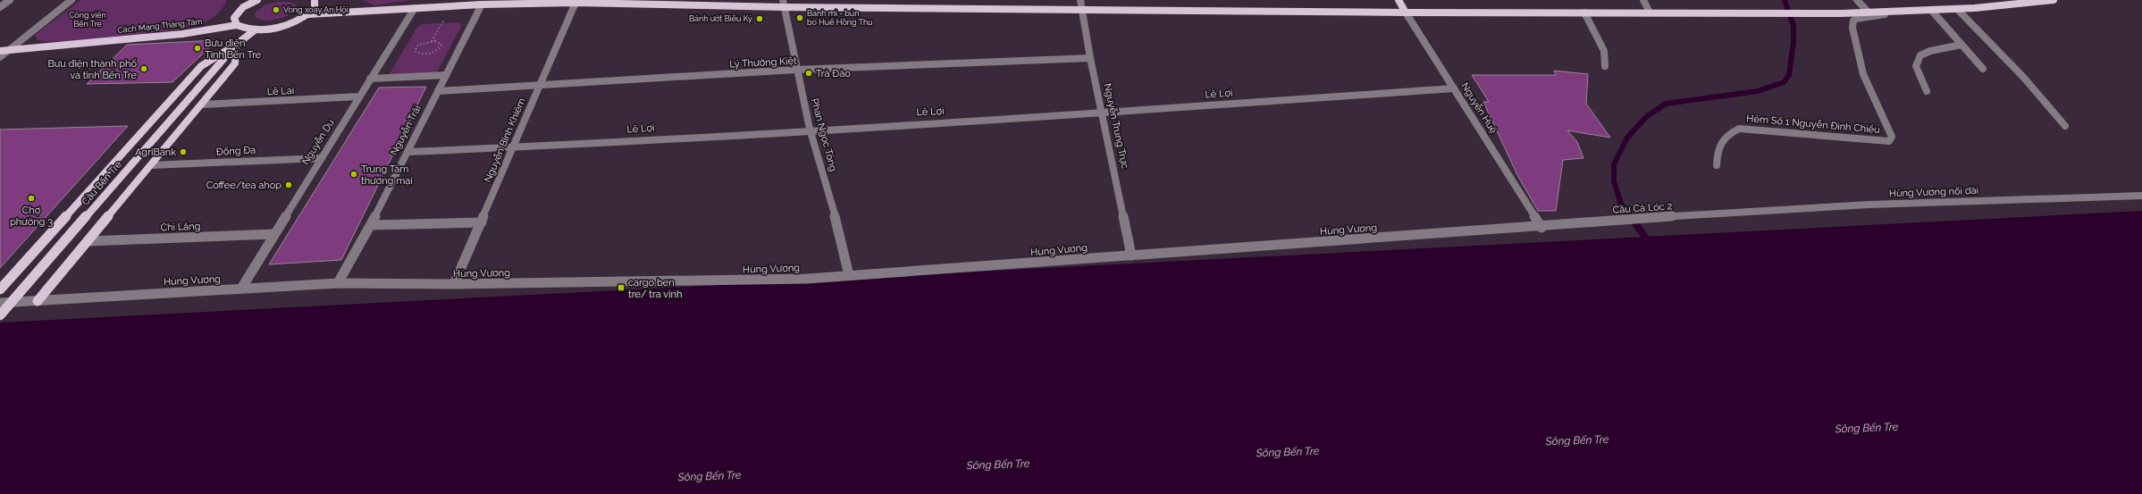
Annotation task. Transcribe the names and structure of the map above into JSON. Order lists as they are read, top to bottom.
{
  "streets": {
    "main road": ["Cách Mạng Tháng Tám", "Nguyễn Huệ", "Cầu Bến Tre"],
    "street": [
      "Lý Thường Kiệt",
      "Lê Lai",
      "Lê Lợi",
      "Hẻm Số 1 Nguyễn Đình Chiểu",
      "Nguyễn Trung Trực",
      "Nguyễn Trãi",
      "Phan Ngọc Tòng",
      "Nguyễn Bỉnh Khiêm",
      "Nguyễn Du",
      "Đống Đa",
      "Hùng Vương nối dài",
      "Cầu Cá Lóc 2",
      "Chi Lăng",
      "Hùng Vương"
    ]
  },
  "crossings": [
    ["Lý Thường Kiệt", "Nguyễn Trung Trực"],
    ["Lý Thường Kiệt", "Nguyễn Trãi"],
    ["Lý Thường Kiệt", "Phan Ngọc Tòng"],
    ["Lý Thường Kiệt", "Nguyễn Bỉnh Khiêm"],
    ["Lê Lai", "Nguyễn Du"],
    ["Lê Lợi", "Nguyễn Huệ"],
    ["Lê Lợi", "Nguyễn Trung Trực"],
    ["Lê Lợi", "Nguyễn Trãi"],
    ["Lê Lợi", "Phan Ngọc Tòng"],
    ["Lê Lợi", "Nguyễn Bỉnh Khiêm"],
    ["Nguyễn Huệ", "Cầu Cá Lóc 2"],
    ["Nguyễn Huệ", "Hùng Vương"],
    ["Nguyễn Trung Trực", "Hùng Vương"],
    ["Nguyễn Trãi", "Hùng Vương"],
    ["Phan Ngọc Tòng", "Hùng Vương"],
    ["Nguyễn Bỉnh Khiêm", "Hùng Vương"],
    ["Nguyễn Du", "Đống Đa"],
    ["Nguyễn Du", "Chi Lăng"],
    ["Nguyễn Du", "Hùng Vương"],
    ["Hùng Vương nối dài", "Cầu Cá Lóc 2"],
    ["Cầu Cá Lóc 2", "Hùng Vương"]
  ],
  "water": ["Sông Bến Tre"],
  "parks": ["Công viên Bến Tre"],
  "places": {
    "other": [
      "Vòng xoay An Hội",
      "Bánh mì - bún bò Huế Hồng Thu",
      "Bánh ướt Biếu Ký",
      "Bưu điện Tỉnh Bến Tre",
      "Bưu điện thành phố và tỉnh Bến Tre",
      "Trà Đào",
      "AgriBank",
      "Trung Tâm thương mại",
      "Coffee/tea ahop",
      "Chợ phường 3"
    ],
    "transit": ["cargo ben tre/ tra vinh"]
  }
}
